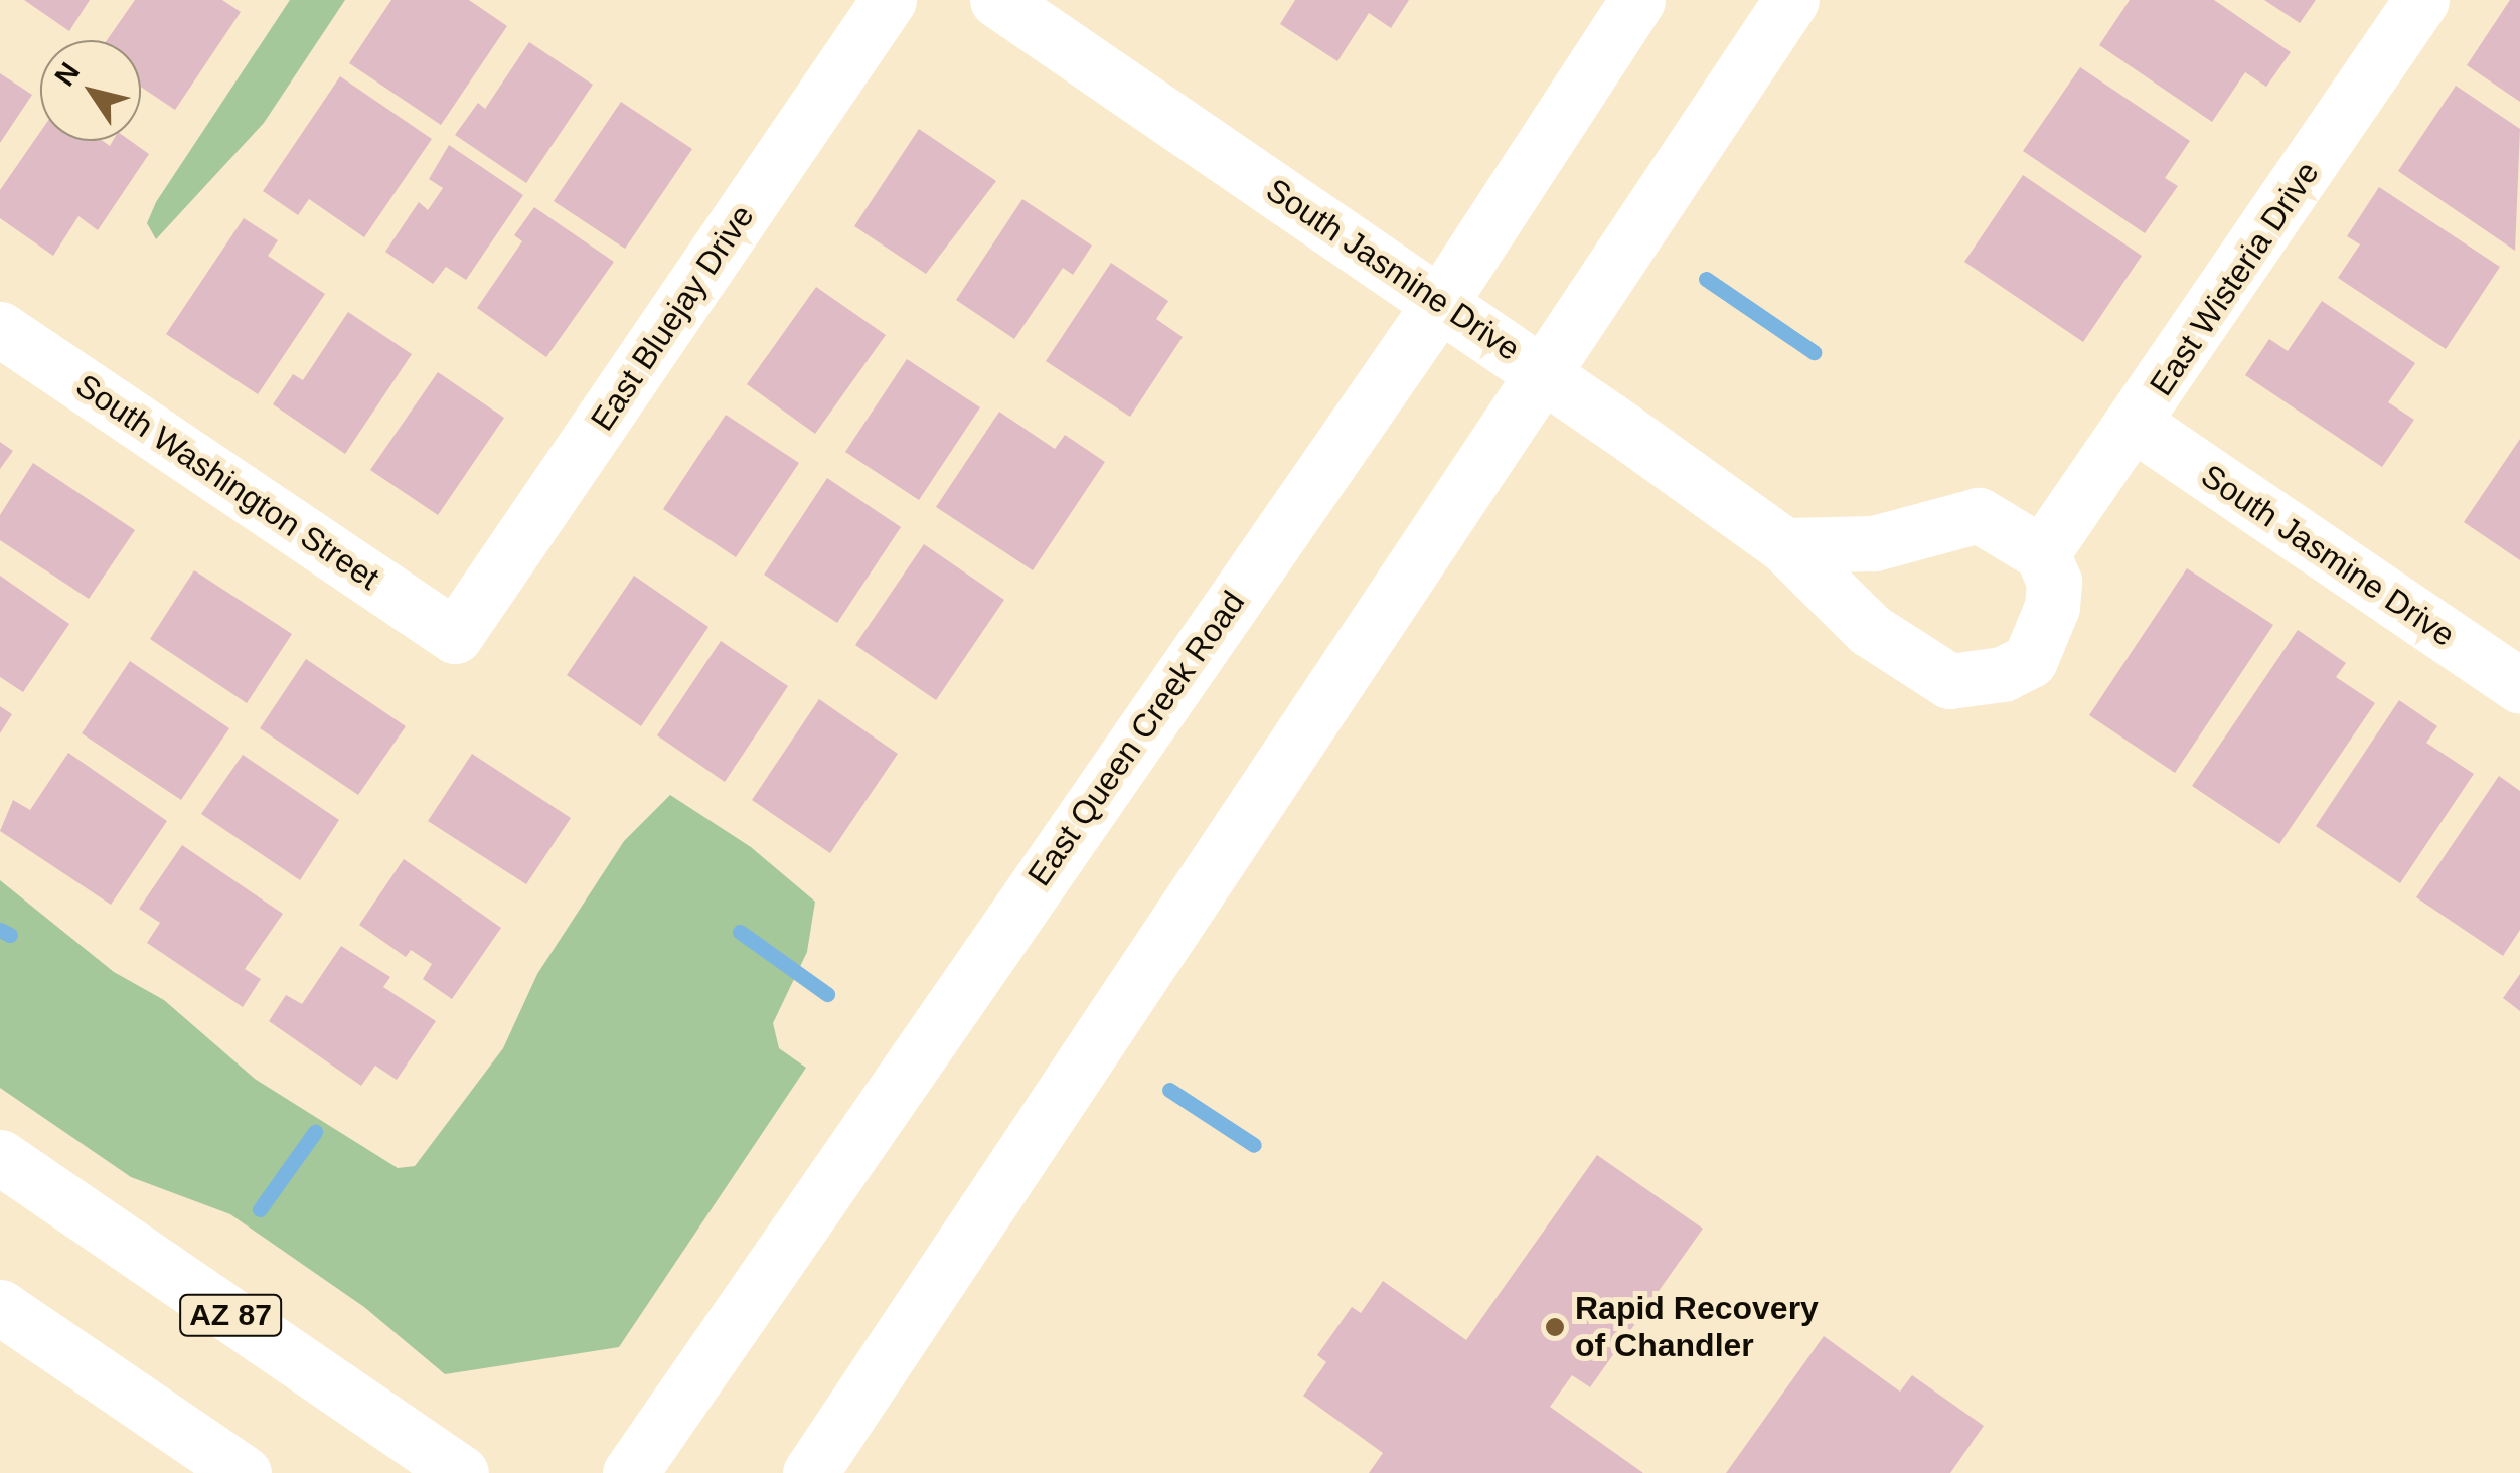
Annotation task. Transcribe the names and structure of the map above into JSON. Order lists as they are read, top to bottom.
{
  "streets": {
    "main road": [
      "South Jasmine Drive",
      "East Wisteria Drive",
      "East Bluejay Drive",
      "South Washington Street",
      "East Queen Creek Road",
      "AZ 87"
    ]
  },
  "crossings": [
    ["South Jasmine Drive", "East Wisteria Drive"],
    ["South Jasmine Drive", "East Queen Creek Road"],
    ["East Bluejay Drive", "South Washington Street"]
  ],
  "places": ["Rapid Recovery of Chandler"],
  "north": "top left"
}
